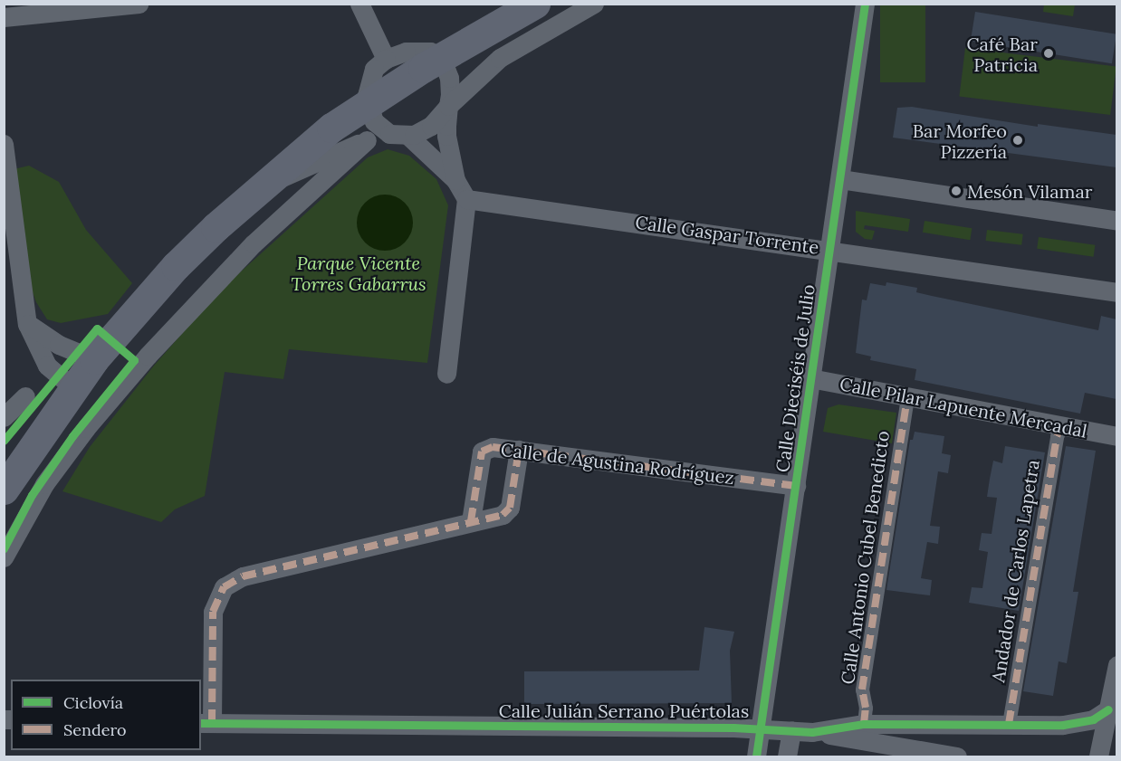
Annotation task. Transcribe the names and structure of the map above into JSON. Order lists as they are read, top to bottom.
{
  "streets": {
    "street": [
      "Calle Gaspar Torrente",
      "Calle Dieciséis de Julio",
      "Calle Pilar Lapuente Mercadal",
      "Calle de Agustina Rodríguez",
      "Calle Antonio Cubel Benedicto",
      "Andador de Carlos Lapetra",
      "Calle Julián Serrano Puértolas"
    ]
  },
  "crossings": [
    ["Calle Gaspar Torrente", "Calle Dieciséis de Julio"],
    ["Calle Dieciséis de Julio", "Calle Pilar Lapuente Mercadal"],
    ["Calle Dieciséis de Julio", "Calle de Agustina Rodríguez"],
    ["Calle Dieciséis de Julio", "Calle Julián Serrano Puértolas"],
    ["Calle Pilar Lapuente Mercadal", "Calle Antonio Cubel Benedicto"],
    ["Calle Pilar Lapuente Mercadal", "Andador de Carlos Lapetra"],
    ["Calle Antonio Cubel Benedicto", "Calle Julián Serrano Puértolas"],
    ["Andador de Carlos Lapetra", "Calle Julián Serrano Puértolas"]
  ],
  "parks": ["Parque Vicente Torres Gabarrus"],
  "places": ["Café Bar Patricia", "Bar Morfeo Pizzería", "Mesón Vilamar"],
  "legend": ["Ciclovía", "Sendero"]
}
